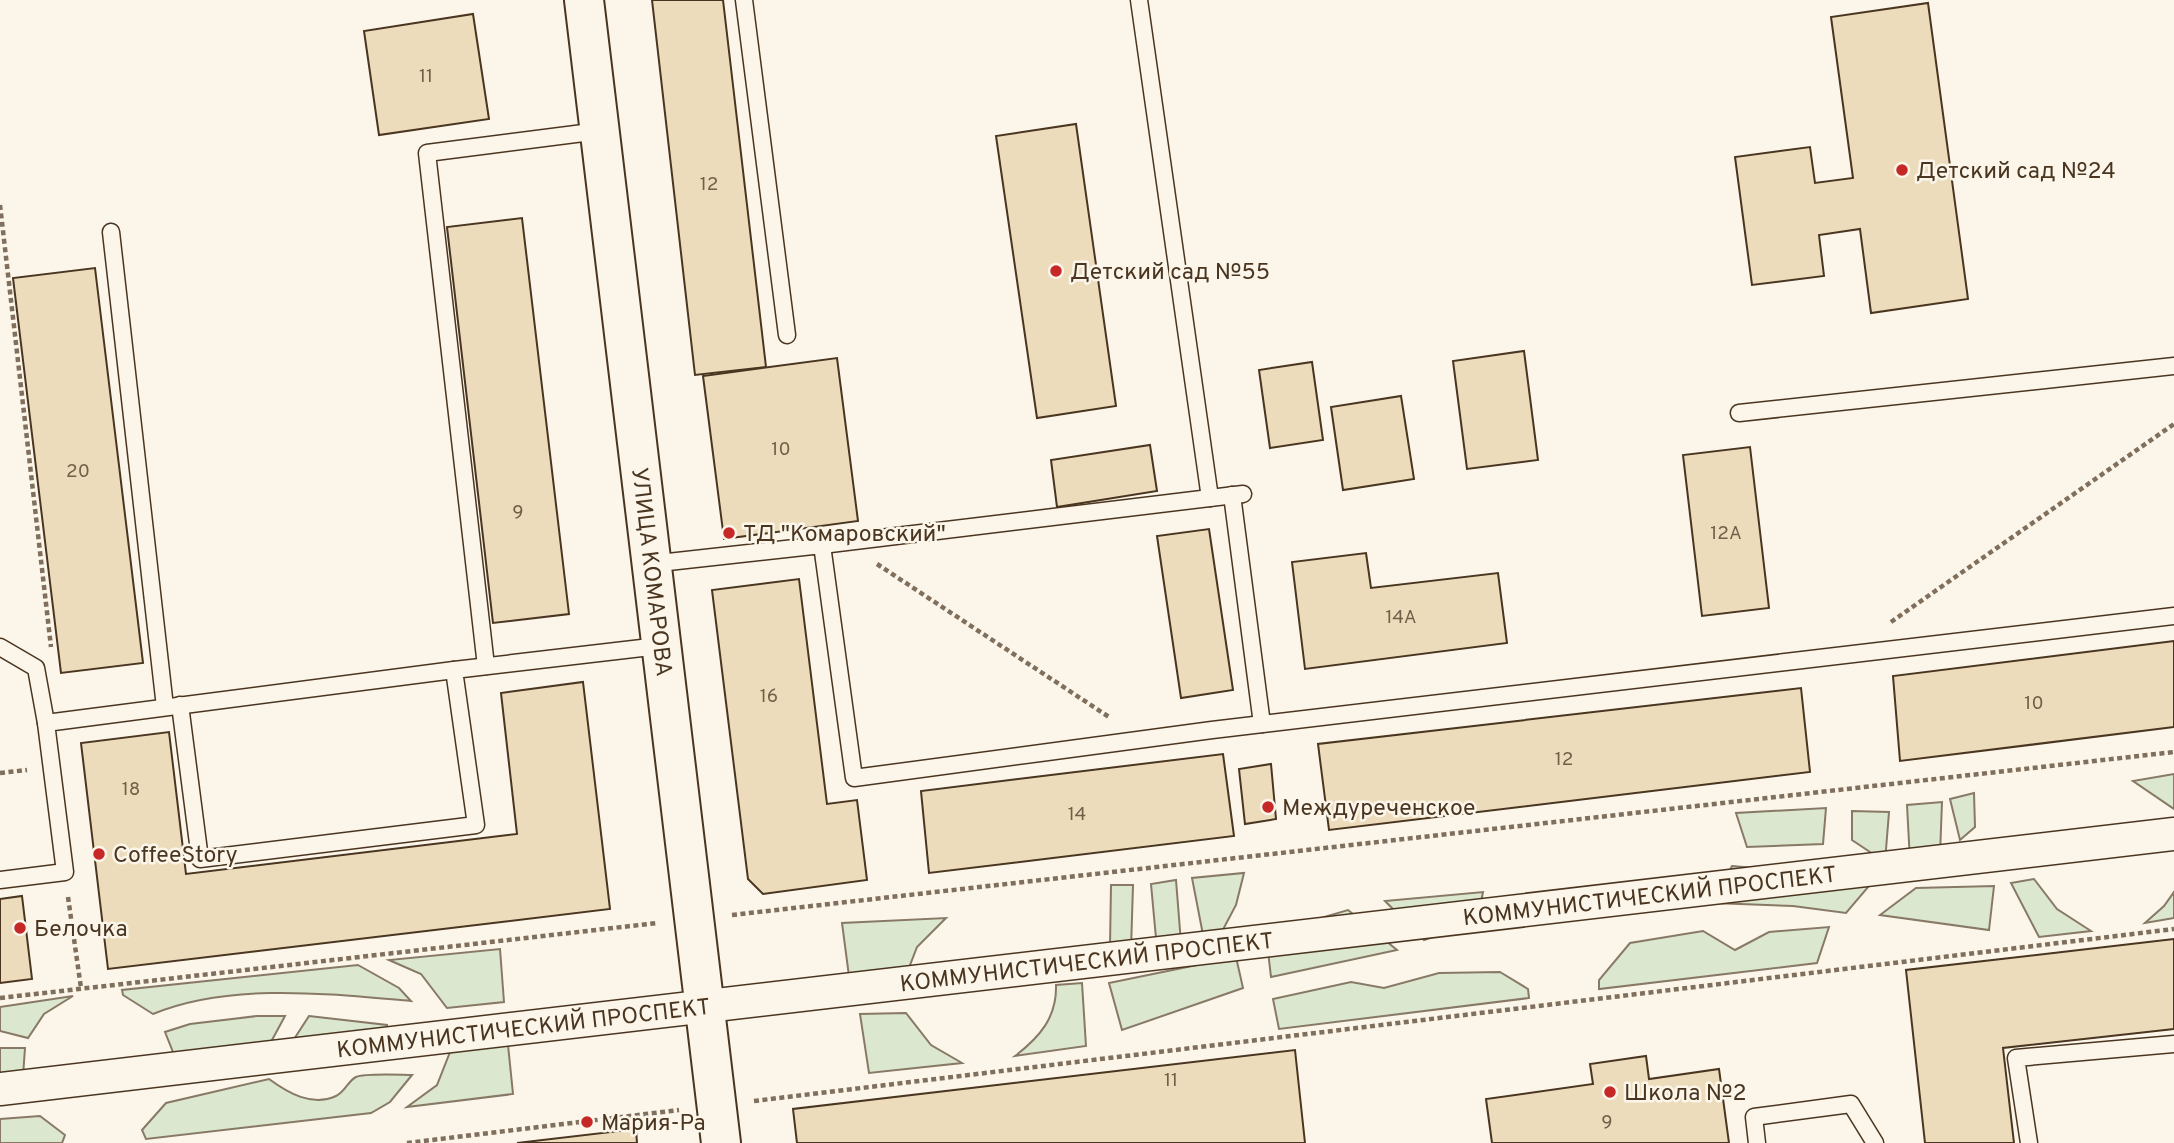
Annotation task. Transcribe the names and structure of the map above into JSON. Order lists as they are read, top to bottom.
{
  "streets": {
    "street": ["УЛИЦА КОМАРОВА", "КОММУНИСТИЧЕСКИЙ ПРОСПЕКТ"]
  },
  "crossings": [
    ["УЛИЦА КОМАРОВА", "КОММУНИСТИЧЕСКИЙ ПРОСПЕКТ"]
  ],
  "places": [
    "Детский сад №24",
    "Детский сад №55",
    "ТД \"Комаровский\"",
    "Междуреченское",
    "CoffeeStory",
    "Белочка",
    "Школа №2",
    "Мария-Ра"
  ],
  "house_numbers": [
    "11",
    "12",
    "10",
    "20",
    "9",
    "12А",
    "14А",
    "16",
    "10",
    "12",
    "18",
    "14",
    "11",
    "9"
  ]
}
